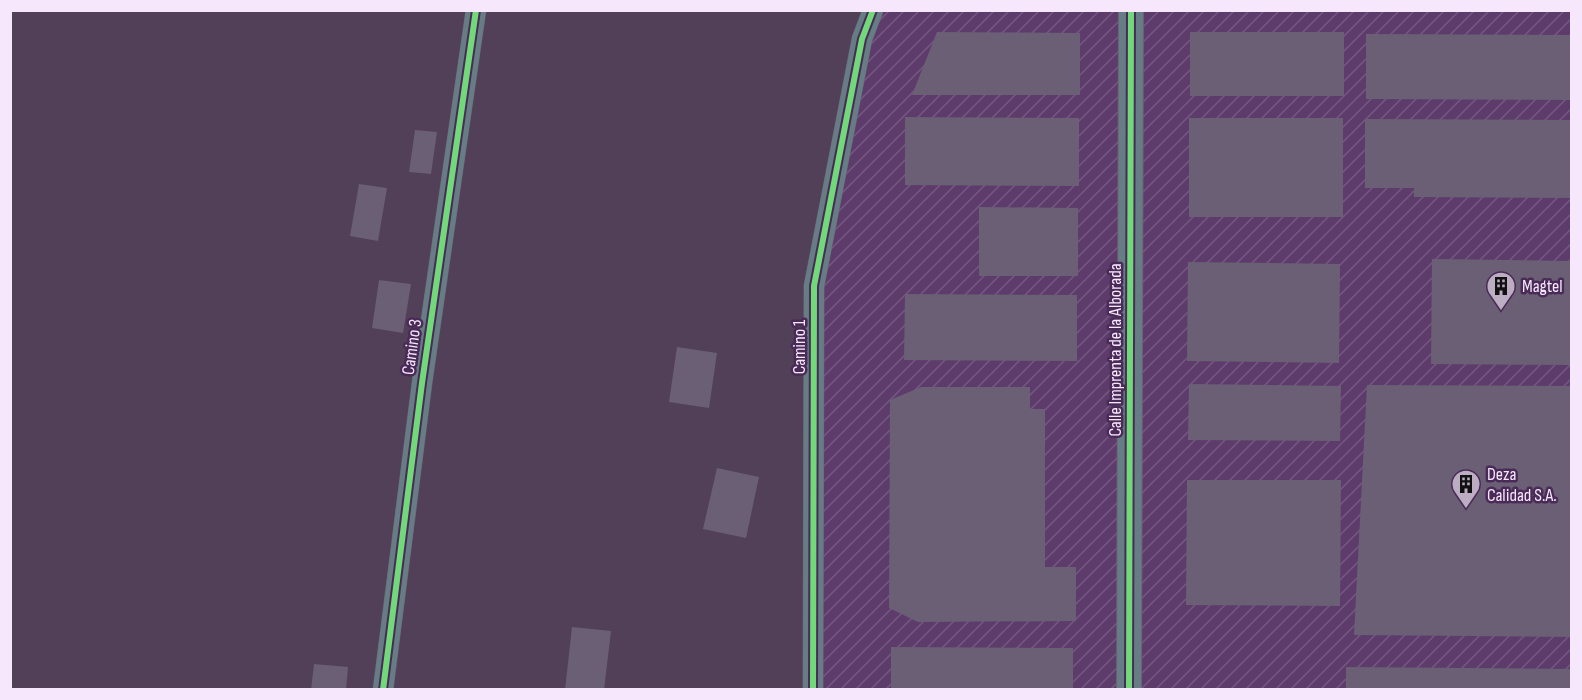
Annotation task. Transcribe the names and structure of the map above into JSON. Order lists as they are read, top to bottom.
{
  "streets": {
    "street": ["Camino 3", "Camino 1", "Calle Imprenta de la Alborada"]
  },
  "places": {
    "building": ["Magtel", "Deza Calidad S.A."]
  }
}
